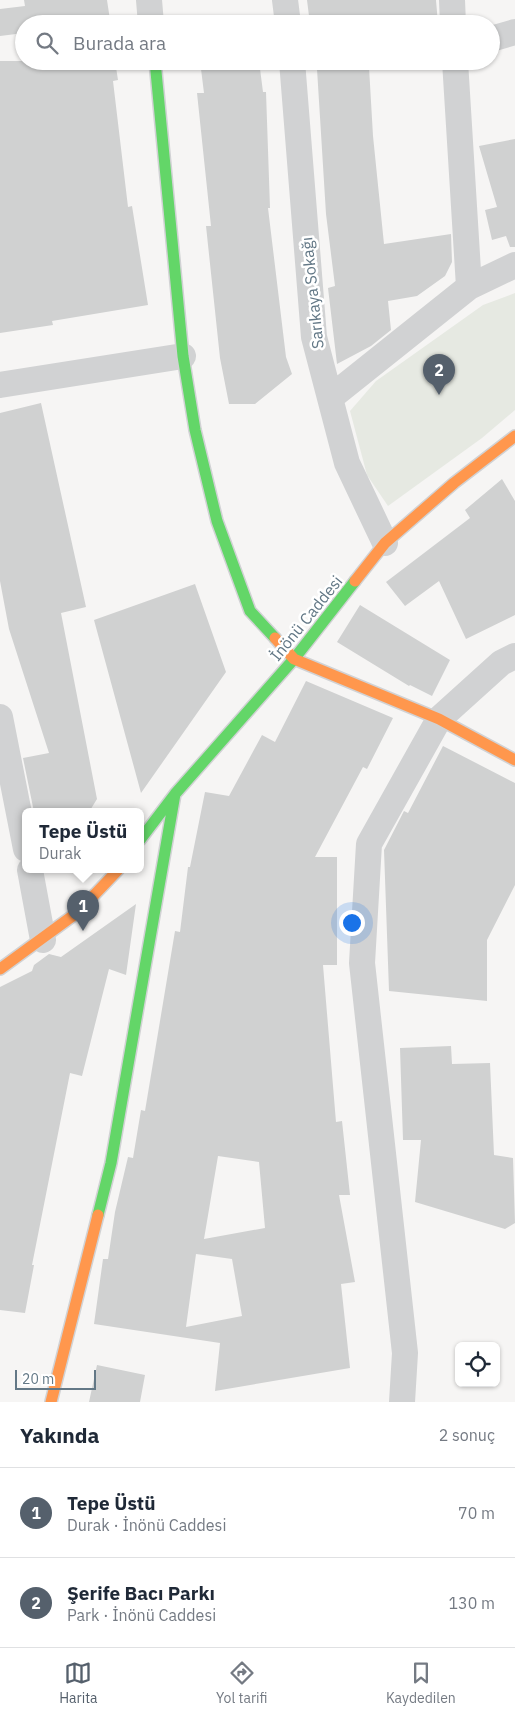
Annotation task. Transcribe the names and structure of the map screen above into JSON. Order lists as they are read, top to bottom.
{
  "streets": {
    "street": ["Sarıkaya Sokağı", "İnönü Caddesi"]
  },
  "crossings": [
    ["Sarıkaya Sokağı", "İnönü Caddesi"]
  ],
  "scale_bar": "20 m",
  "page": {
    "search": "Burada ara",
    "pins": ["2", "1"],
    "popup": ["Tepe Üstü", "Durak"],
    "scale": "20 m",
    "heading": ["Yakında", "2 sonuç"],
    "list": [
      {
        "mark": "1",
        "name": "Tepe Üstü",
        "note": "Durak · İnönü Caddesi",
        "value": "70 m"
      },
      {
        "mark": "2",
        "name": "Şerife Bacı Parkı",
        "note": "Park · İnönü Caddesi",
        "value": "130 m"
      }
    ],
    "nav": ["Harita", "Yol tarifi", "Kaydedilen"]
  }
}
